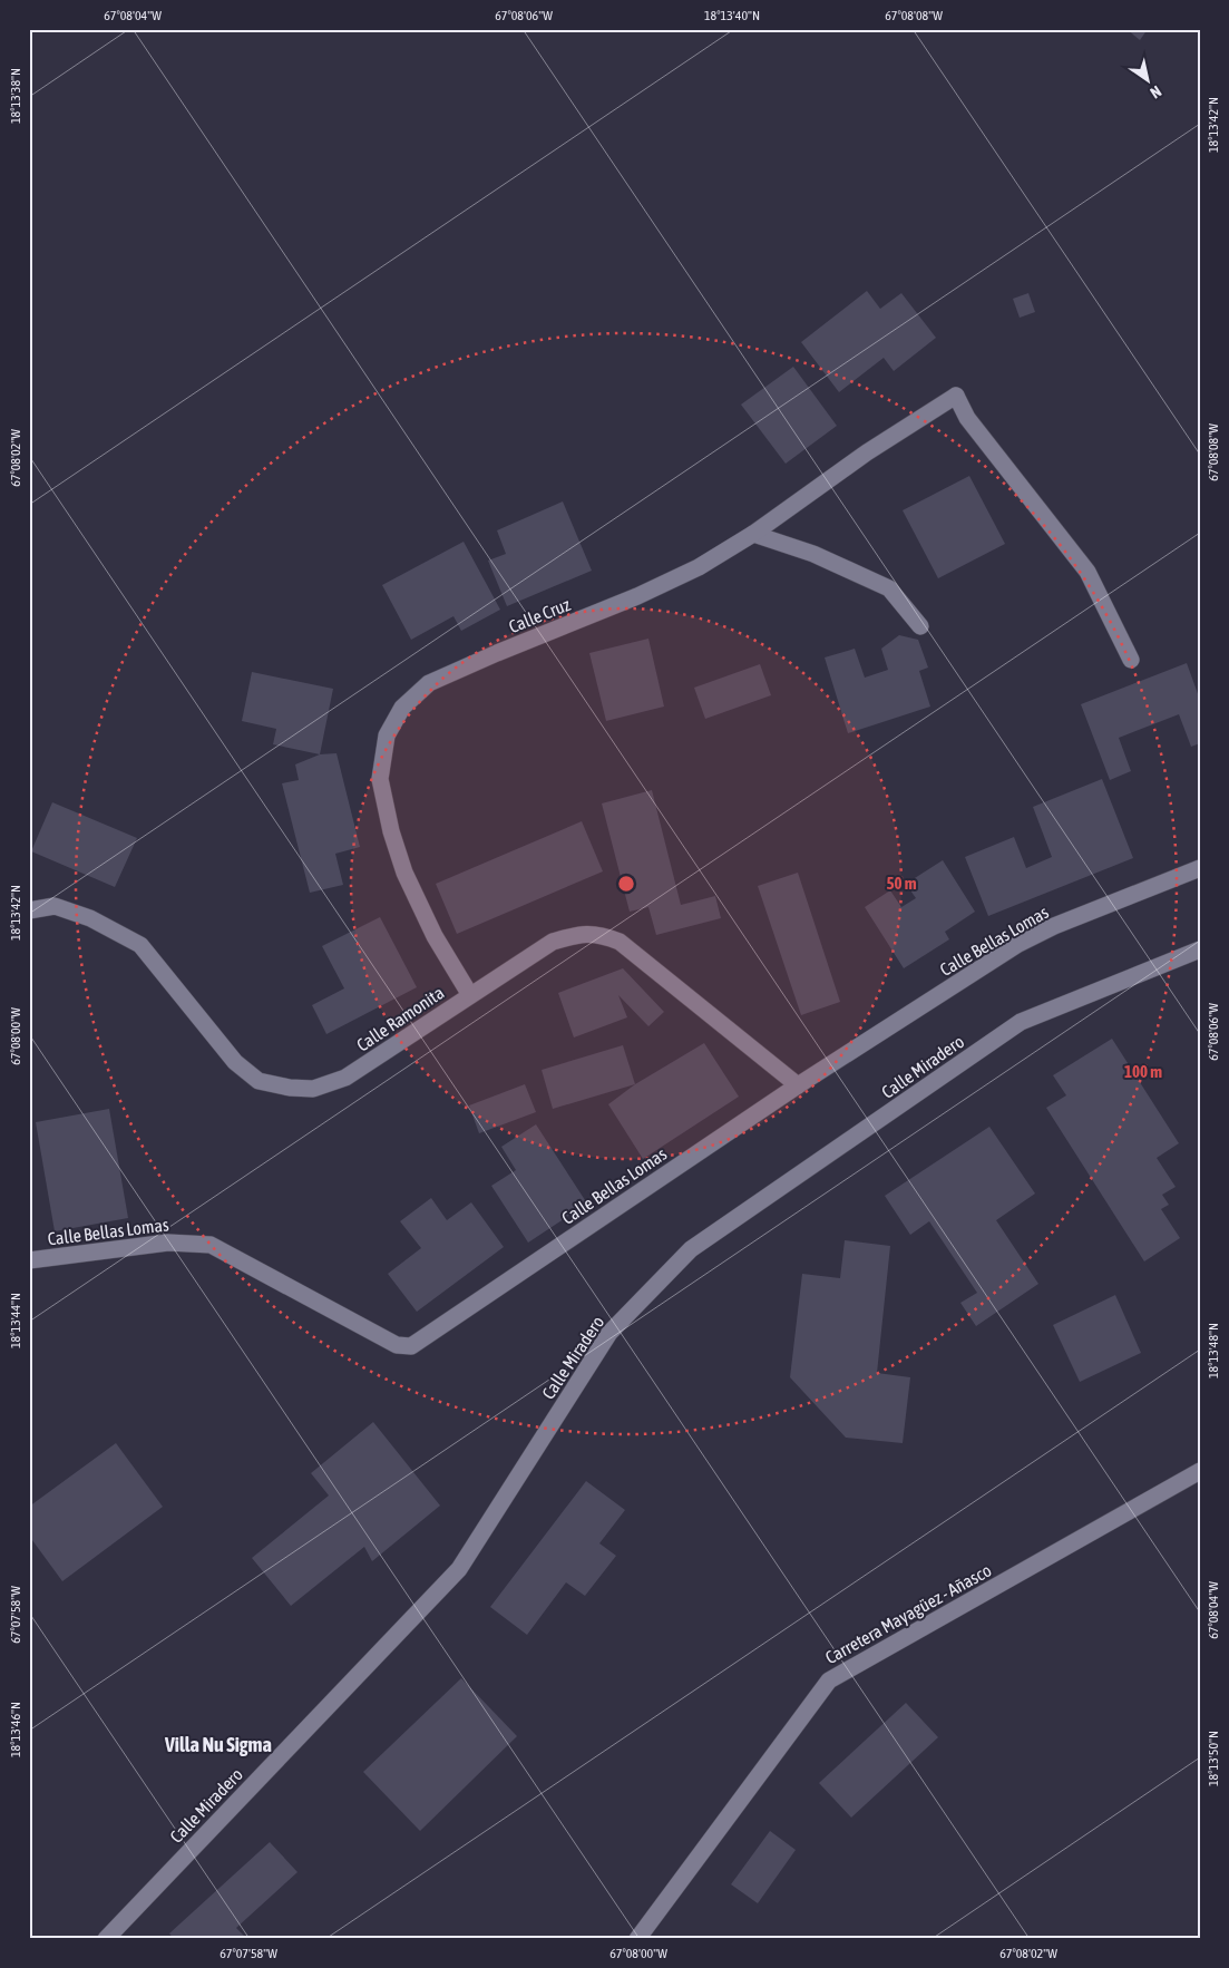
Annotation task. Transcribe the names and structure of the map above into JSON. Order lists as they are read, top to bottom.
{
  "streets": {
    "street": [
      "Calle Cruz",
      "Calle Bellas Lomas",
      "Calle Ramonita",
      "Calle Miradero",
      "Carretera Mayagüez - Añasco"
    ]
  },
  "crossings": [
    ["Calle Cruz", "Calle Ramonita"],
    ["Calle Bellas Lomas", "Calle Ramonita"]
  ],
  "districts": ["Villa Nu Sigma"],
  "north": "bottom right",
  "coordinates": [
    "67°08'04\"W",
    "67°08'06\"W",
    "18°13'40\"N",
    "67°08'08\"W",
    "18°13'38\"N",
    "18°13'42\"N",
    "67°08'02\"W",
    "67°08'00\"W",
    "18°13'44\"N",
    "18°13'48\"N",
    "67°07'58\"W",
    "18°13'46\"N",
    "18°13'50\"N"
  ],
  "rings": ["50 m", "100 m"]
}
